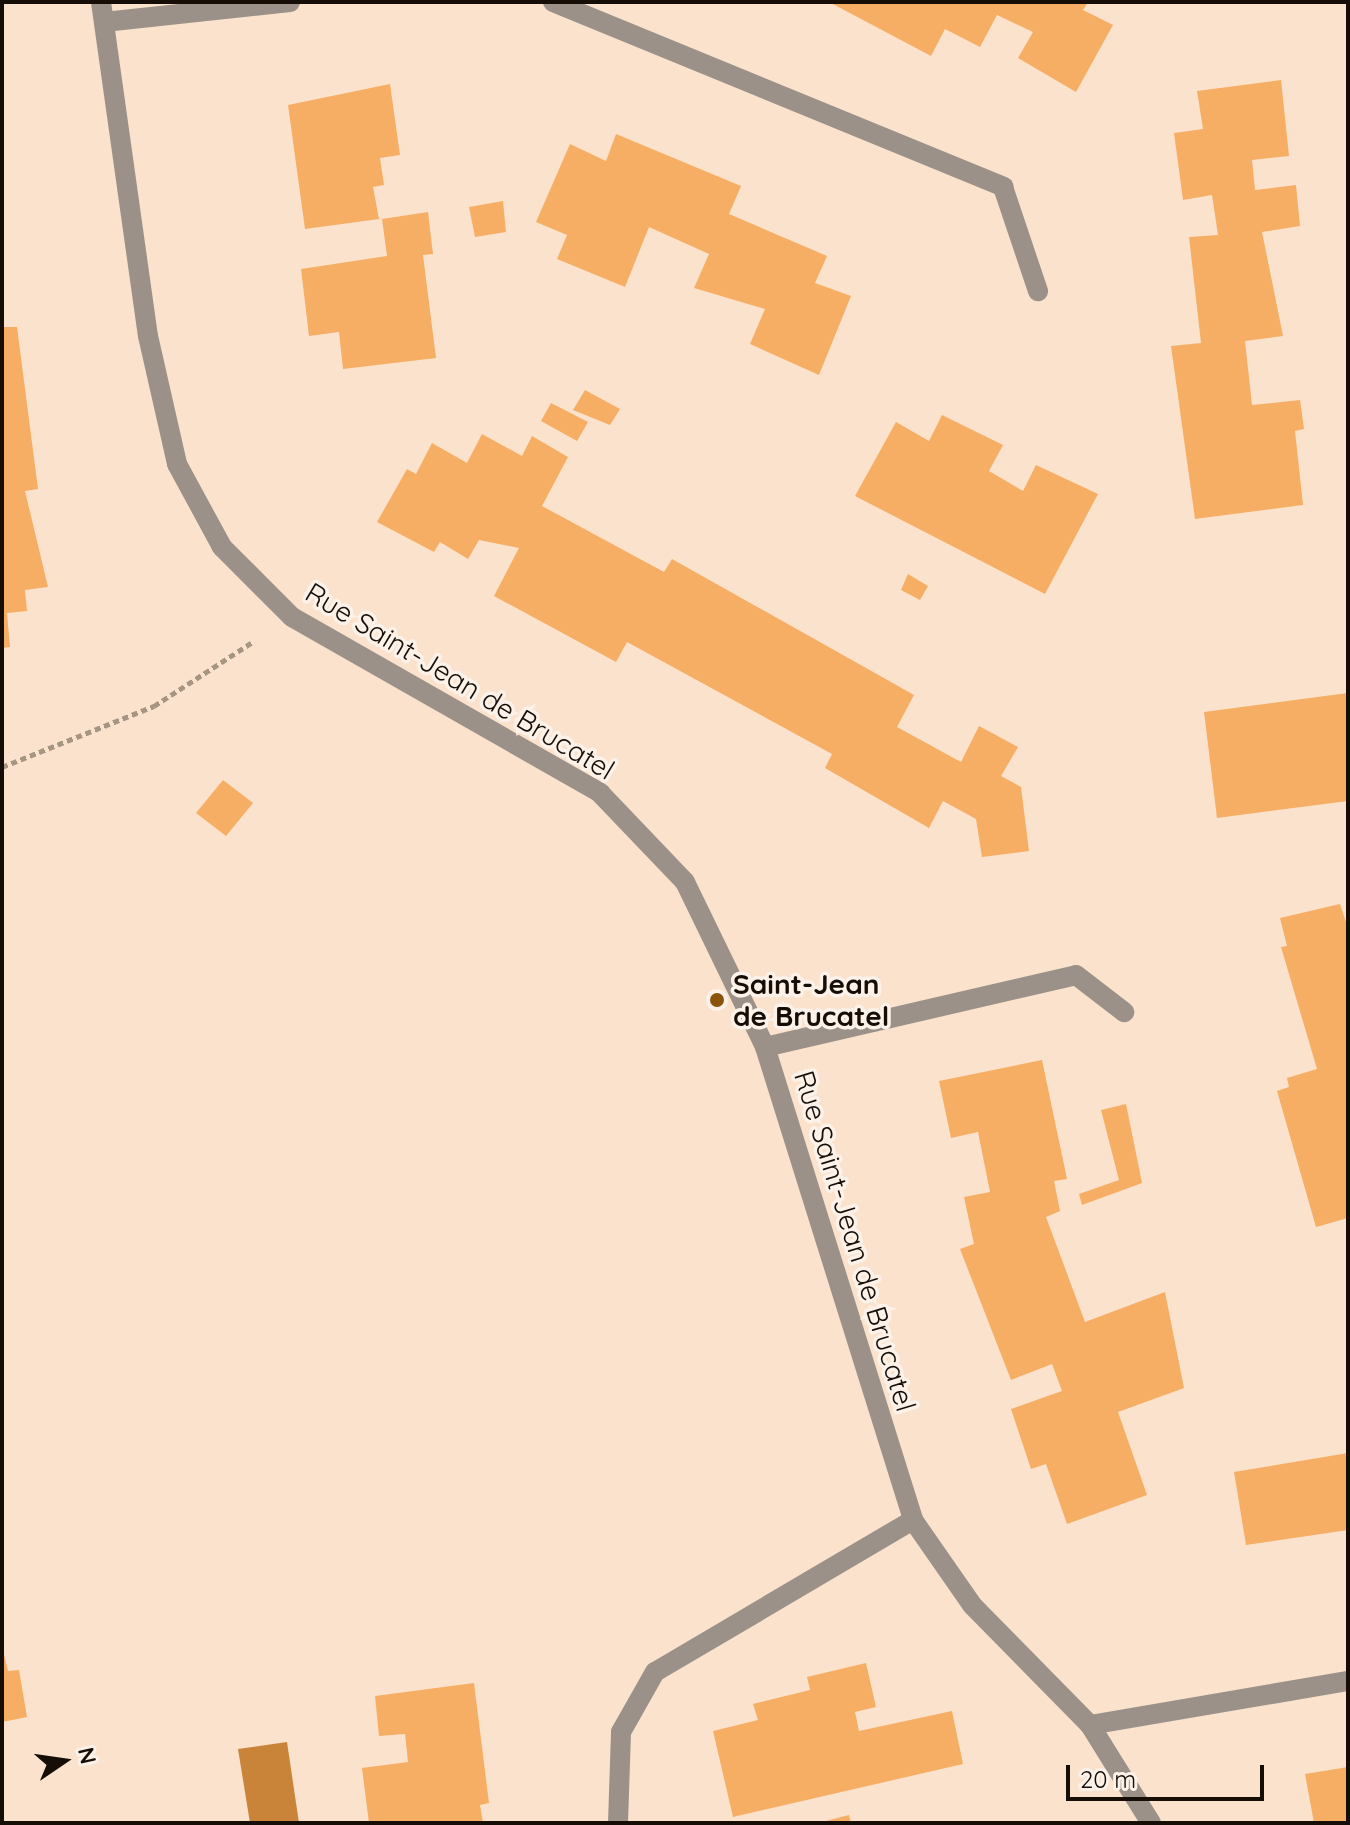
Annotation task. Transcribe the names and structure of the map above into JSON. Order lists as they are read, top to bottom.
{
  "streets": {
    "street": ["Rue Saint-Jean de Brucatel"]
  },
  "places": ["Saint-Jean de Brucatel"],
  "scale_bar": "20 m",
  "north": "right"
}
